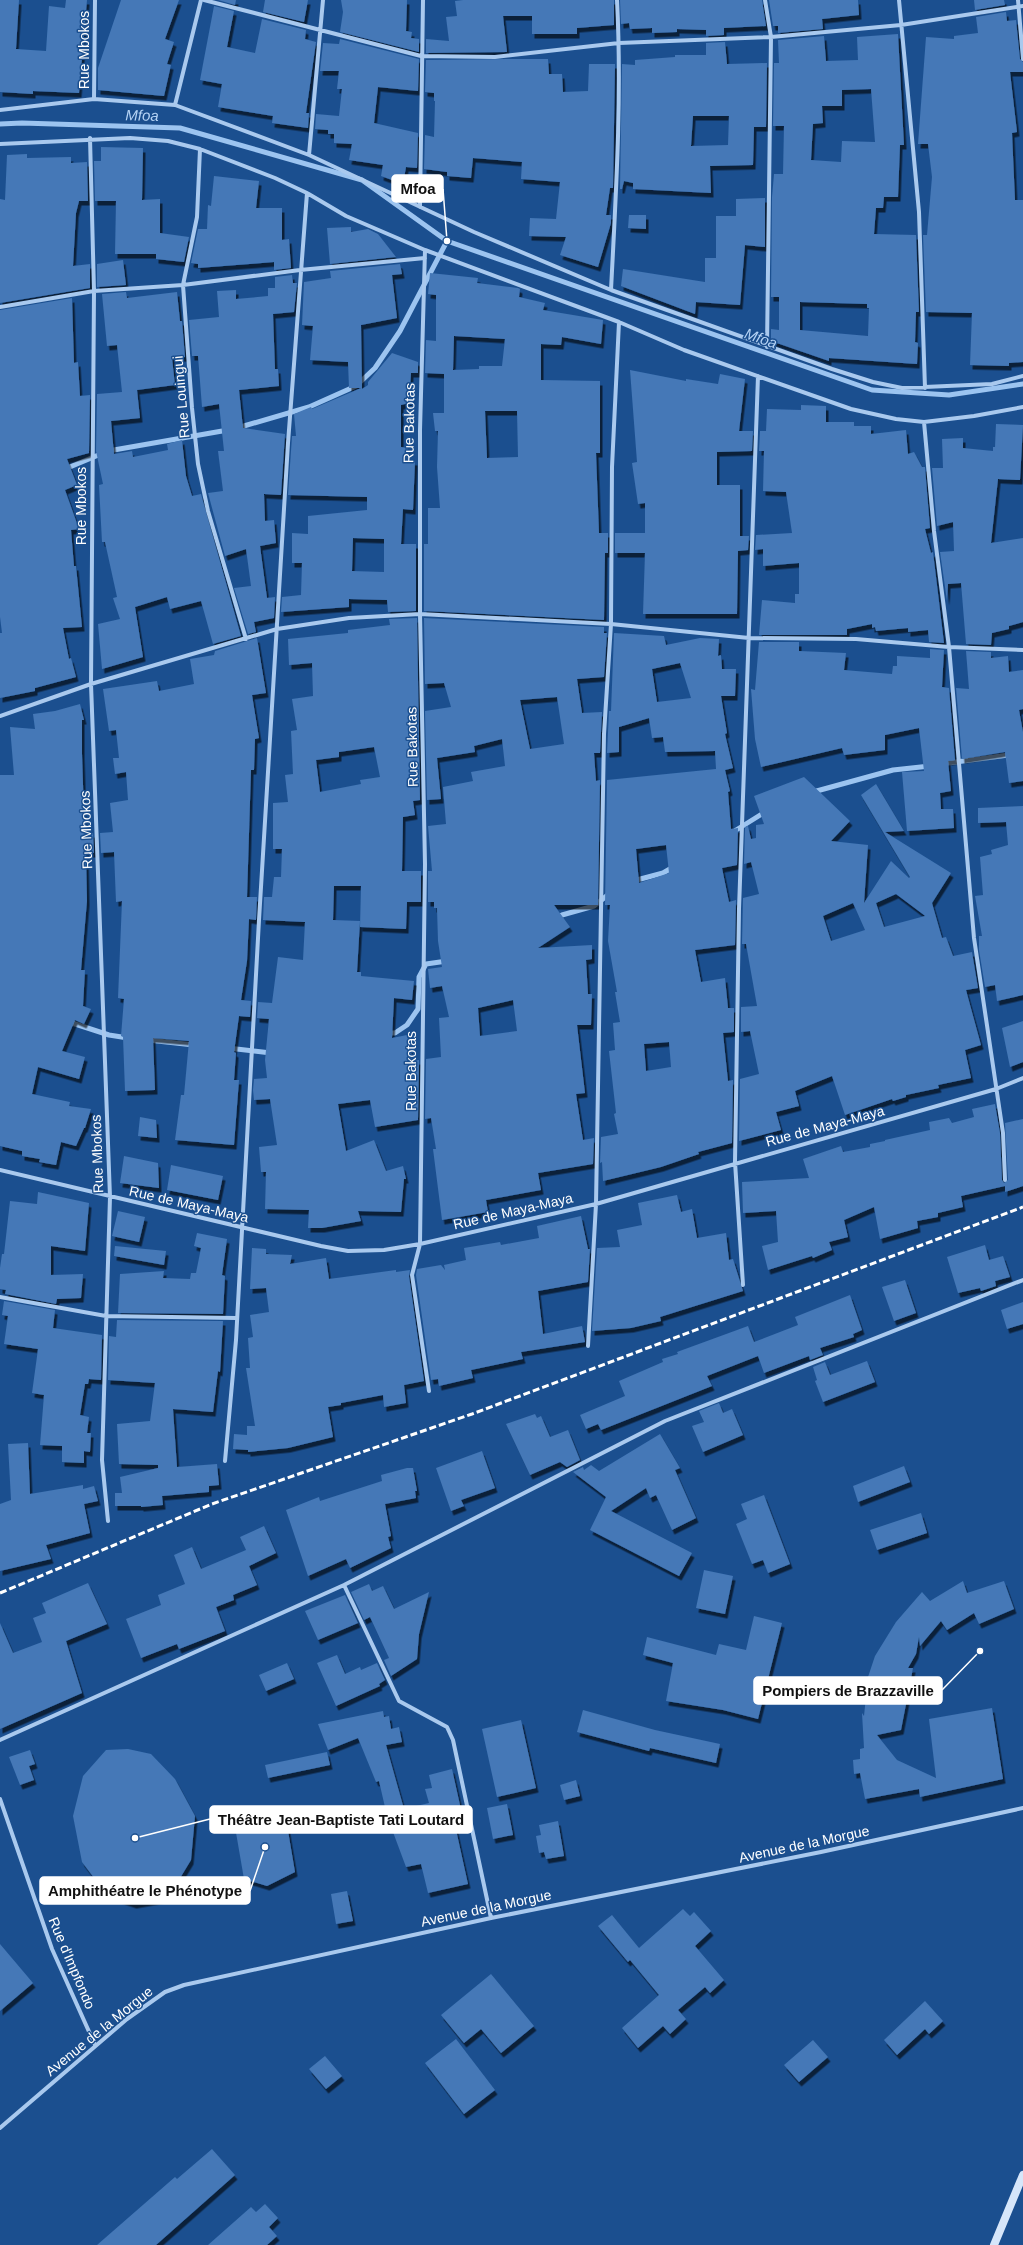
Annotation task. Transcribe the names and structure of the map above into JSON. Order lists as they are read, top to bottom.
{
  "streets": {
    "street": [
      "Rue Mbokos",
      "Rue Louingui",
      "Rue Bakotas",
      "Rue de Maya-Maya",
      "Avenue de la Morgue",
      "Rue d'Impfondo"
    ]
  },
  "crossings": [
    ["Rue Mbokos", "Rue de Maya-Maya"],
    ["Rue Bakotas", "Rue de Maya-Maya"],
    ["Avenue de la Morgue", "Rue d'Impfondo"]
  ],
  "water": ["Mfoa"],
  "places": [
    "Mfoa",
    "Pompiers de Brazzaville",
    "Théâtre Jean-Baptiste Tati Loutard",
    "Amphithéatre le Phénotype"
  ]
}
